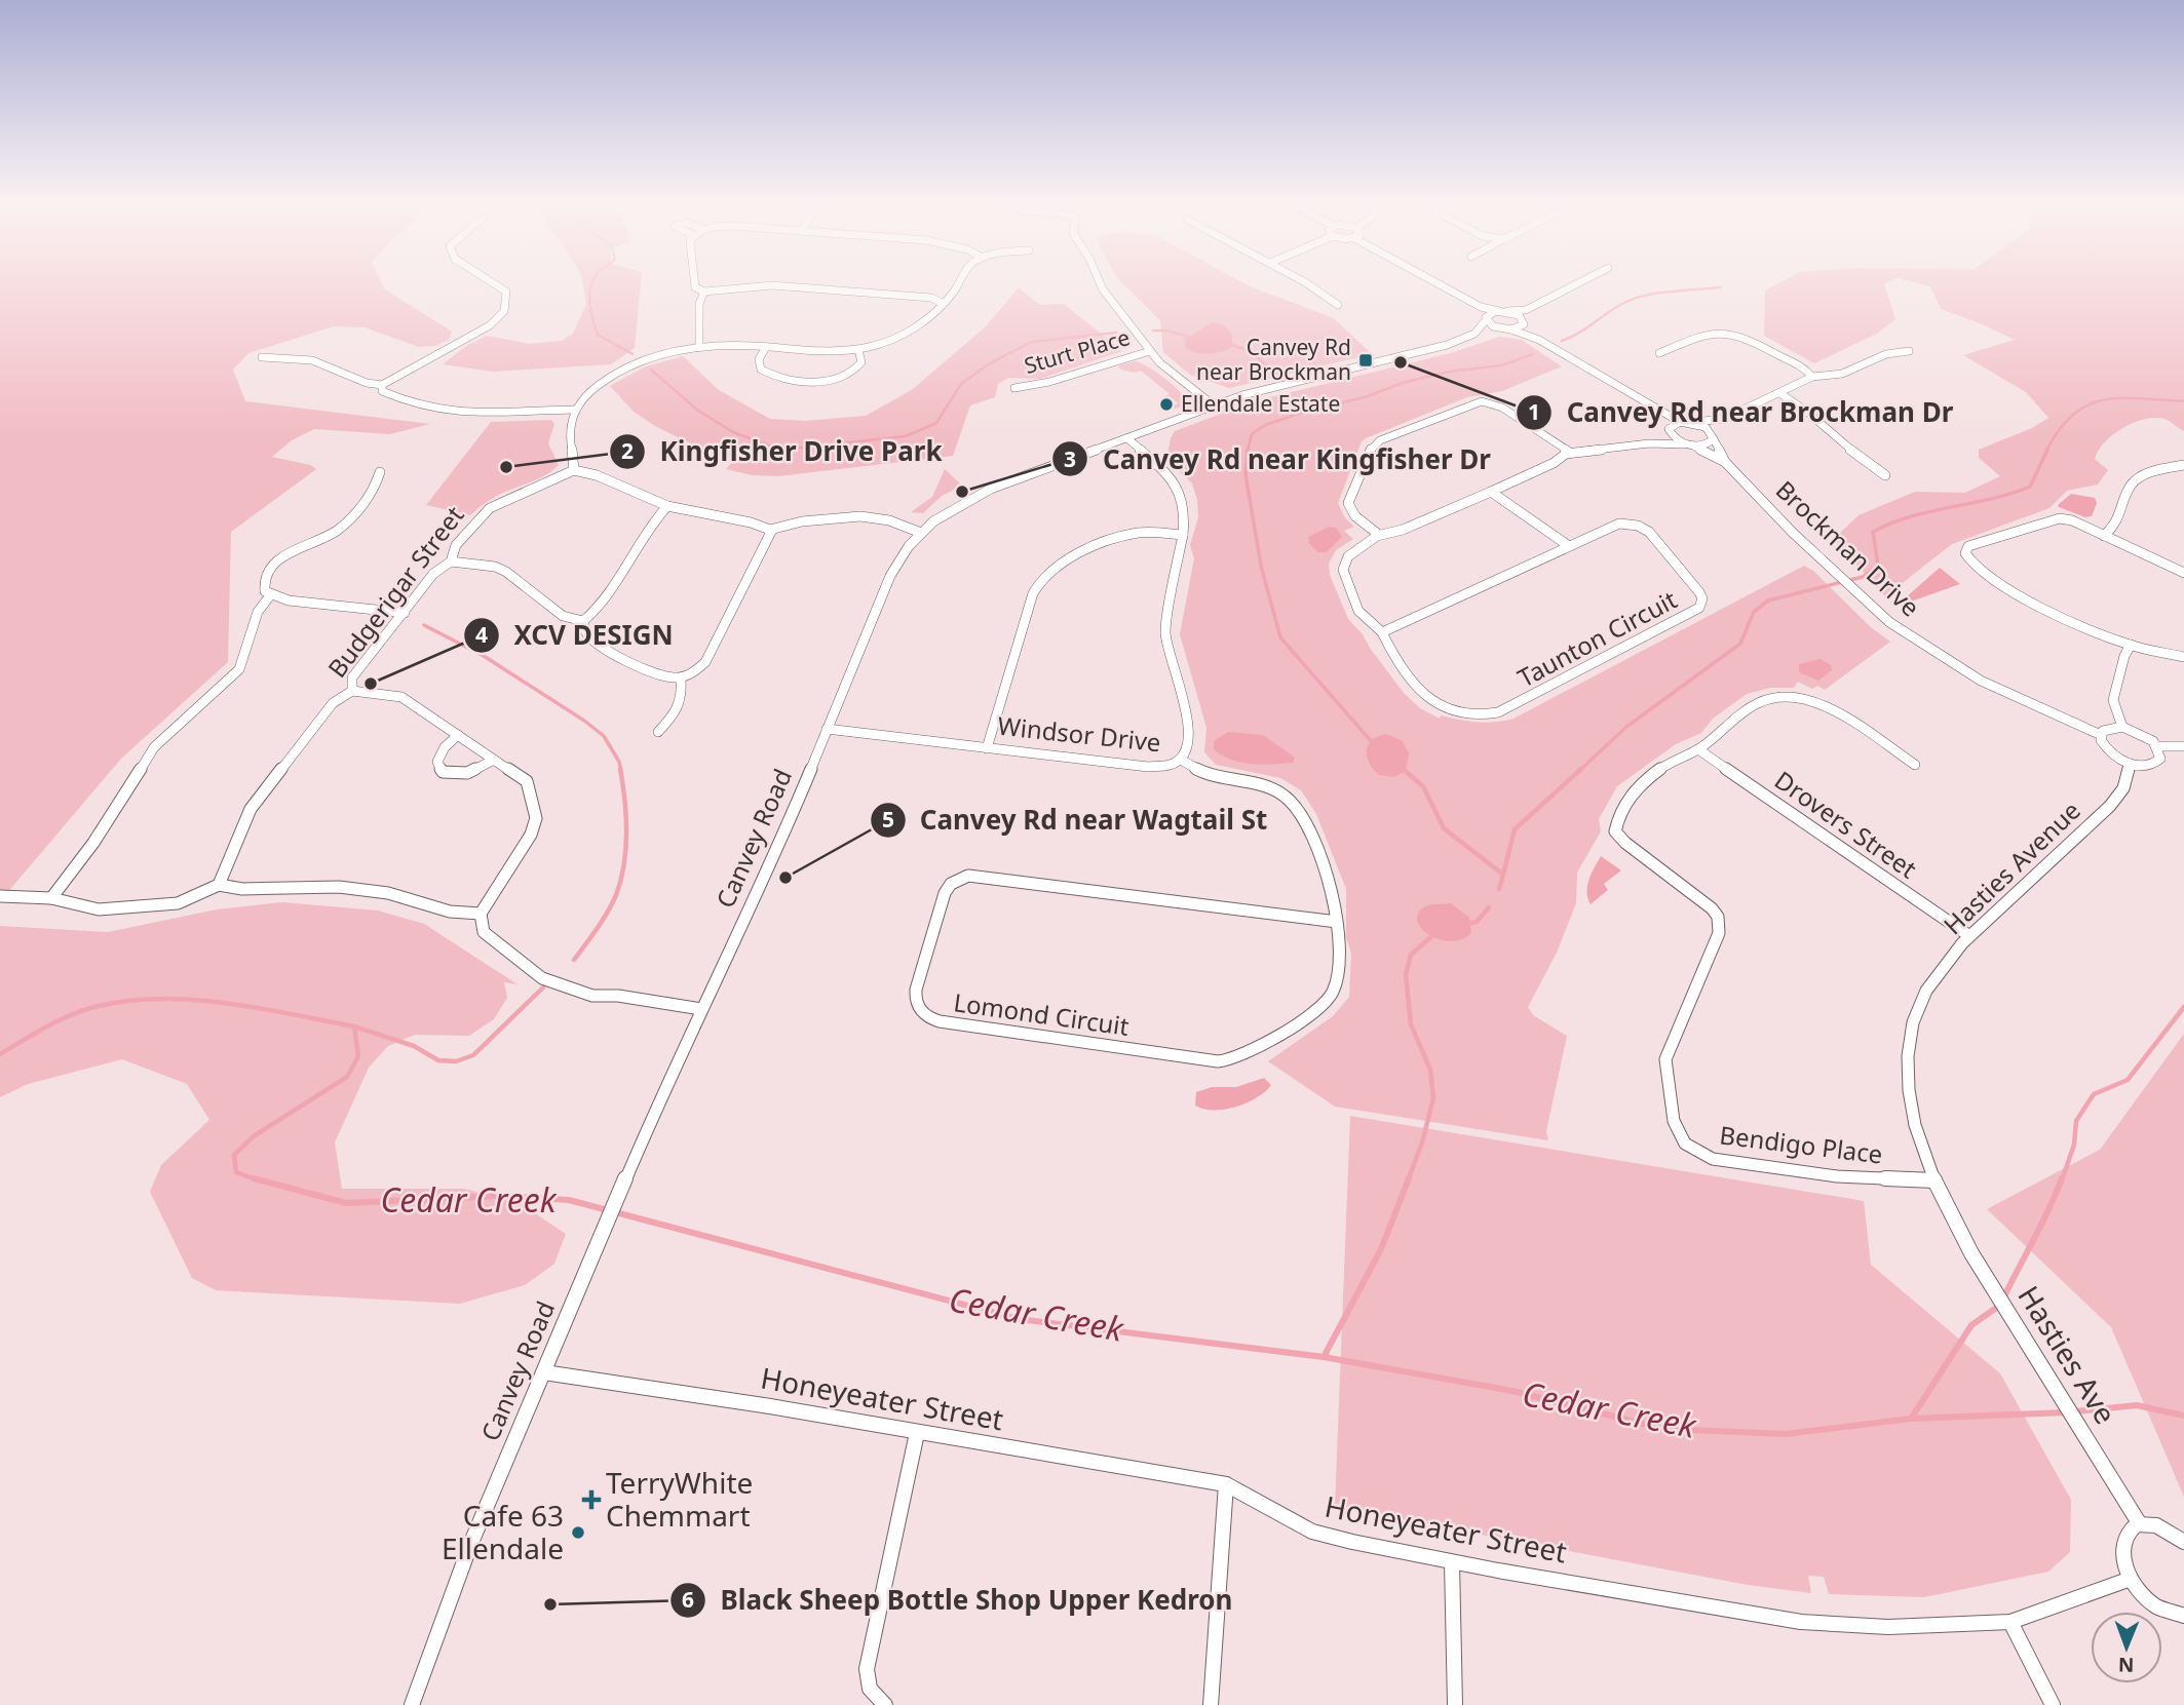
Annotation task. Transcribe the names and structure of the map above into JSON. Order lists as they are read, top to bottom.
{
  "streets": {
    "street": [
      "Sturt Place",
      "Brockman Drive",
      "Budgerigar Street",
      "Taunton Circuit",
      "Windsor Drive",
      "Drovers Street",
      "Canvey Road",
      "Hasties Avenue",
      "Lomond Circuit",
      "Bendigo Place",
      "Hasties Ave",
      "Honeyeater Street"
    ]
  },
  "crossings": [
    ["Brockman Drive", "Taunton Circuit"],
    ["Windsor Drive", "Canvey Road"],
    ["Windsor Drive", "Lomond Circuit"],
    ["Drovers Street", "Hasties Avenue"],
    ["Drovers Street", "Bendigo Place"],
    ["Canvey Road", "Honeyeater Street"],
    ["Hasties Avenue", "Bendigo Place"],
    ["Hasties Avenue", "Hasties Ave"]
  ],
  "water": ["Cedar Creek"],
  "places": {
    "transit": ["Canvey Rd near Brockman"],
    "other": [
      "Canvey Rd near Brockman Dr",
      "Ellendale Estate",
      "Kingfisher Drive Park",
      "Canvey Rd near Kingfisher Dr",
      "XCV DESIGN",
      "Canvey Rd near Wagtail St",
      "Cafe 63 Ellendale",
      "Black Sheep Bottle Shop Upper Kedron"
    ],
    "health": ["TerryWhite Chemmart"]
  },
  "north": "bottom"
}
